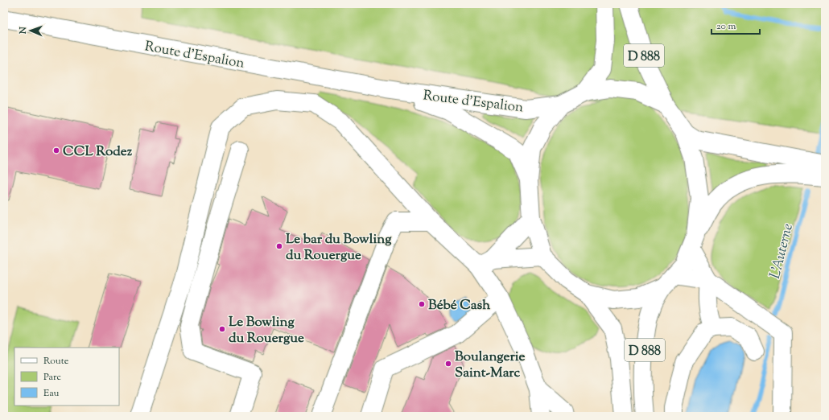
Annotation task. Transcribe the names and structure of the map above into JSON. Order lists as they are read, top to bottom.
{
  "streets": {
    "main road": ["Route d'Espalion", "D 888"]
  },
  "water": ["L'Auterne"],
  "places": [
    "CCL Rodez",
    "Le bar du Bowling du Rouergue",
    "Bébé Cash",
    "Le Bowling du Rouergue",
    "Boulangerie Saint-Marc"
  ],
  "legend": ["Route", "Parc", "Eau"],
  "scale_bar": "20 m",
  "north": "left"
}
